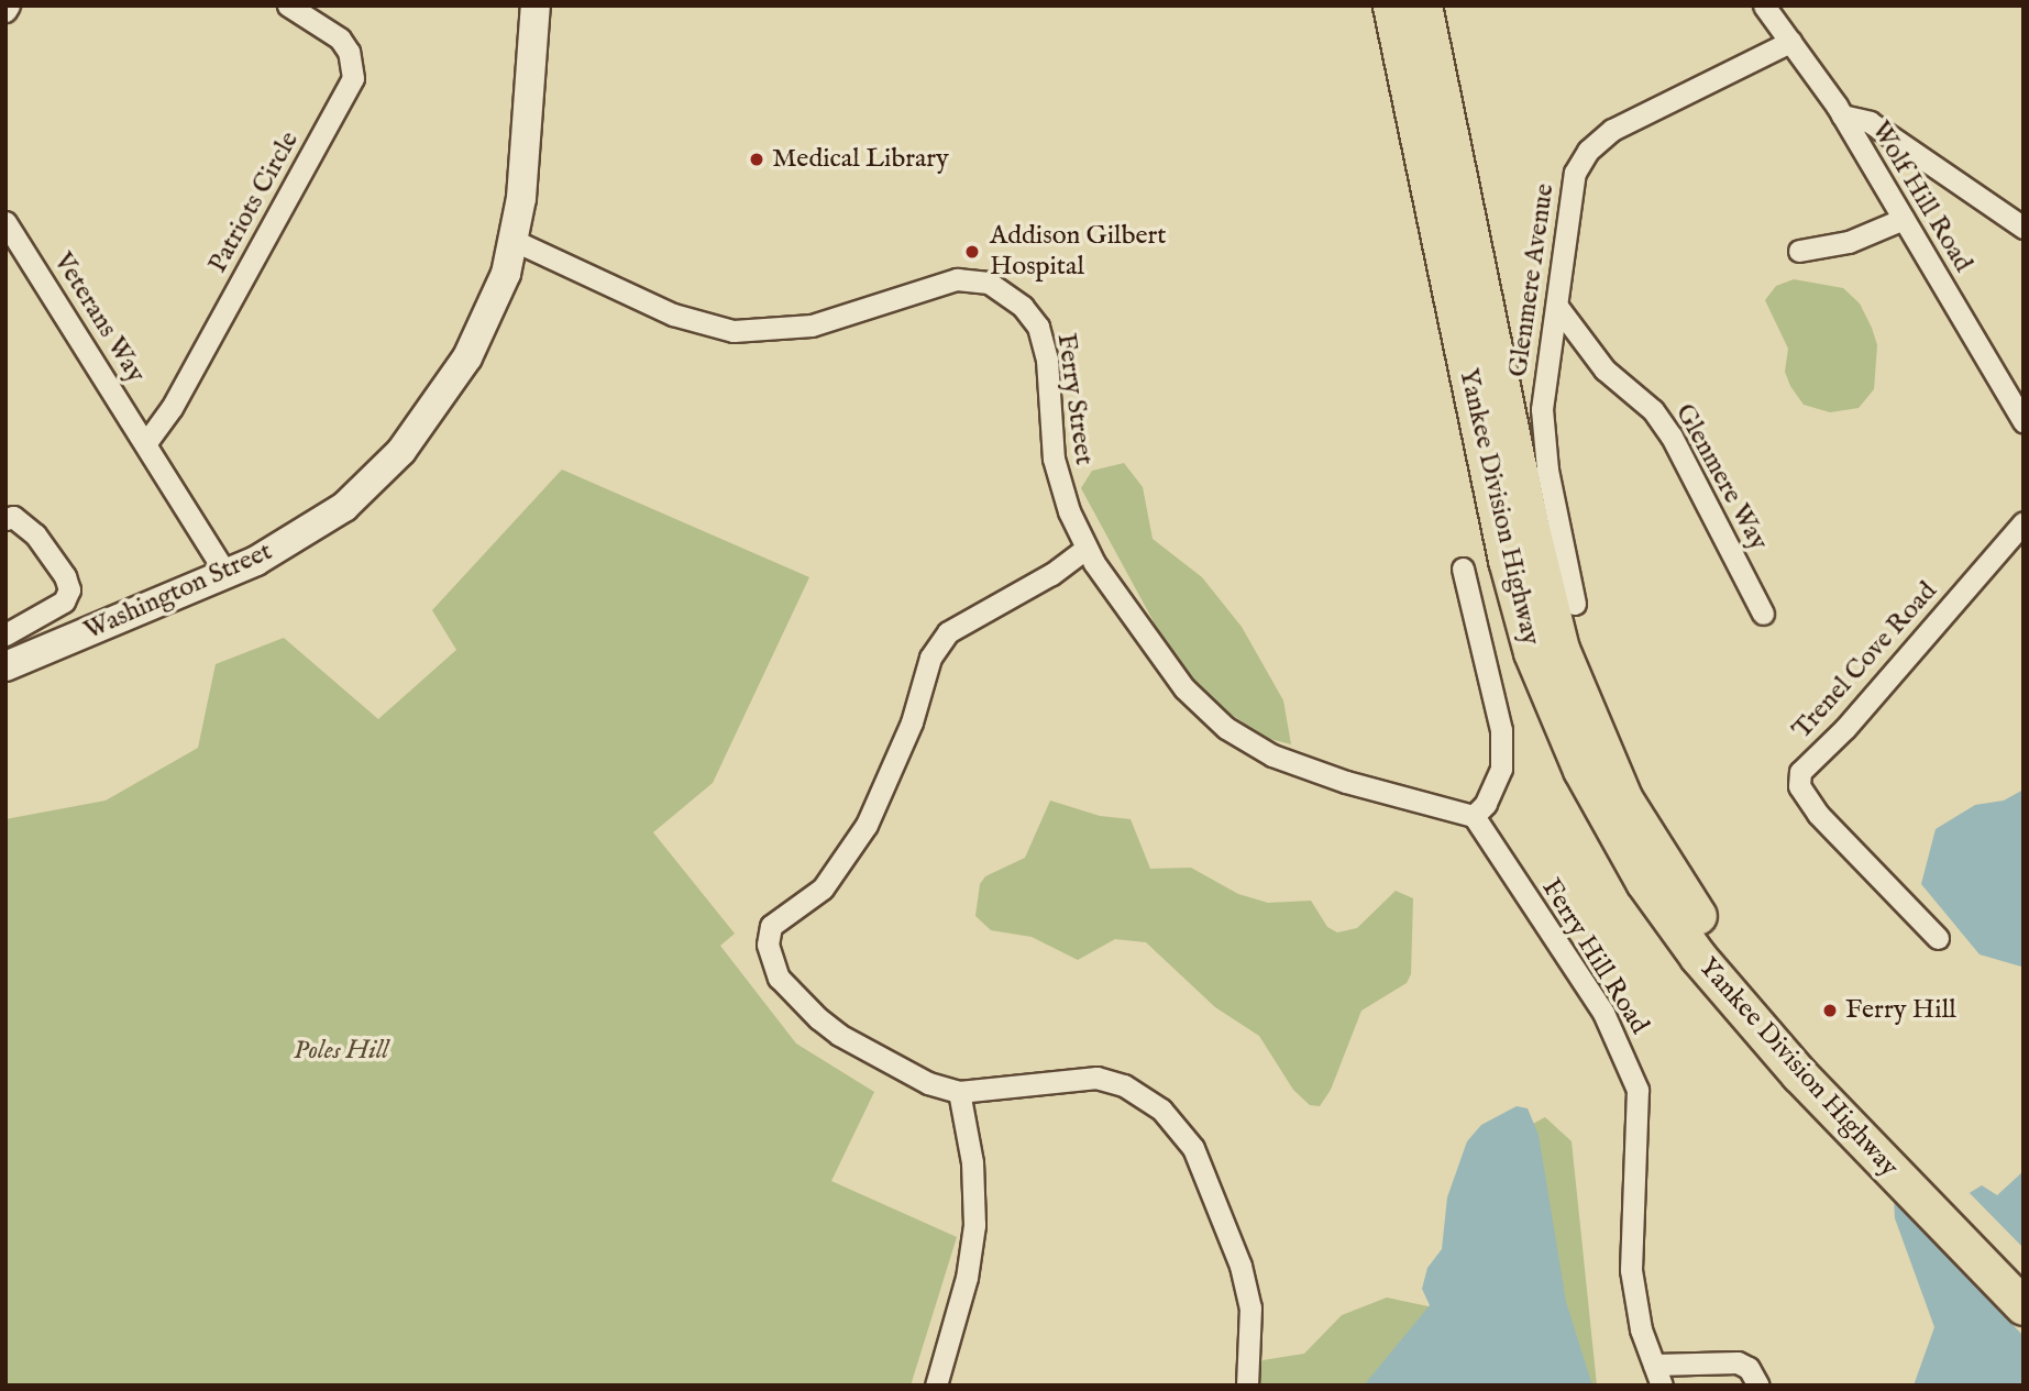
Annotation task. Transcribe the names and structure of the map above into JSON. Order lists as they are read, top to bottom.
{
  "streets": {
    "highway": ["Yankee Division Highway"],
    "main road": ["Washington Street"],
    "street": [
      "Wolf Hill Road",
      "Patriots Circle",
      "Glenmere Avenue",
      "Veterans Way",
      "Ferry Street",
      "Glenmere Way",
      "Trenel Cove Road",
      "Ferry Hill Road"
    ]
  },
  "crossings": [
    ["Wolf Hill Road", "Glenmere Avenue"],
    ["Patriots Circle", "Veterans Way"],
    ["Glenmere Avenue", "Glenmere Way"],
    ["Veterans Way", "Washington Street"],
    ["Ferry Street", "Washington Street"],
    ["Ferry Street", "Ferry Hill Road"]
  ],
  "parks": ["Poles Hill"],
  "places": ["Medical Library", "Addison Gilbert Hospital", "Ferry Hill"]
}
